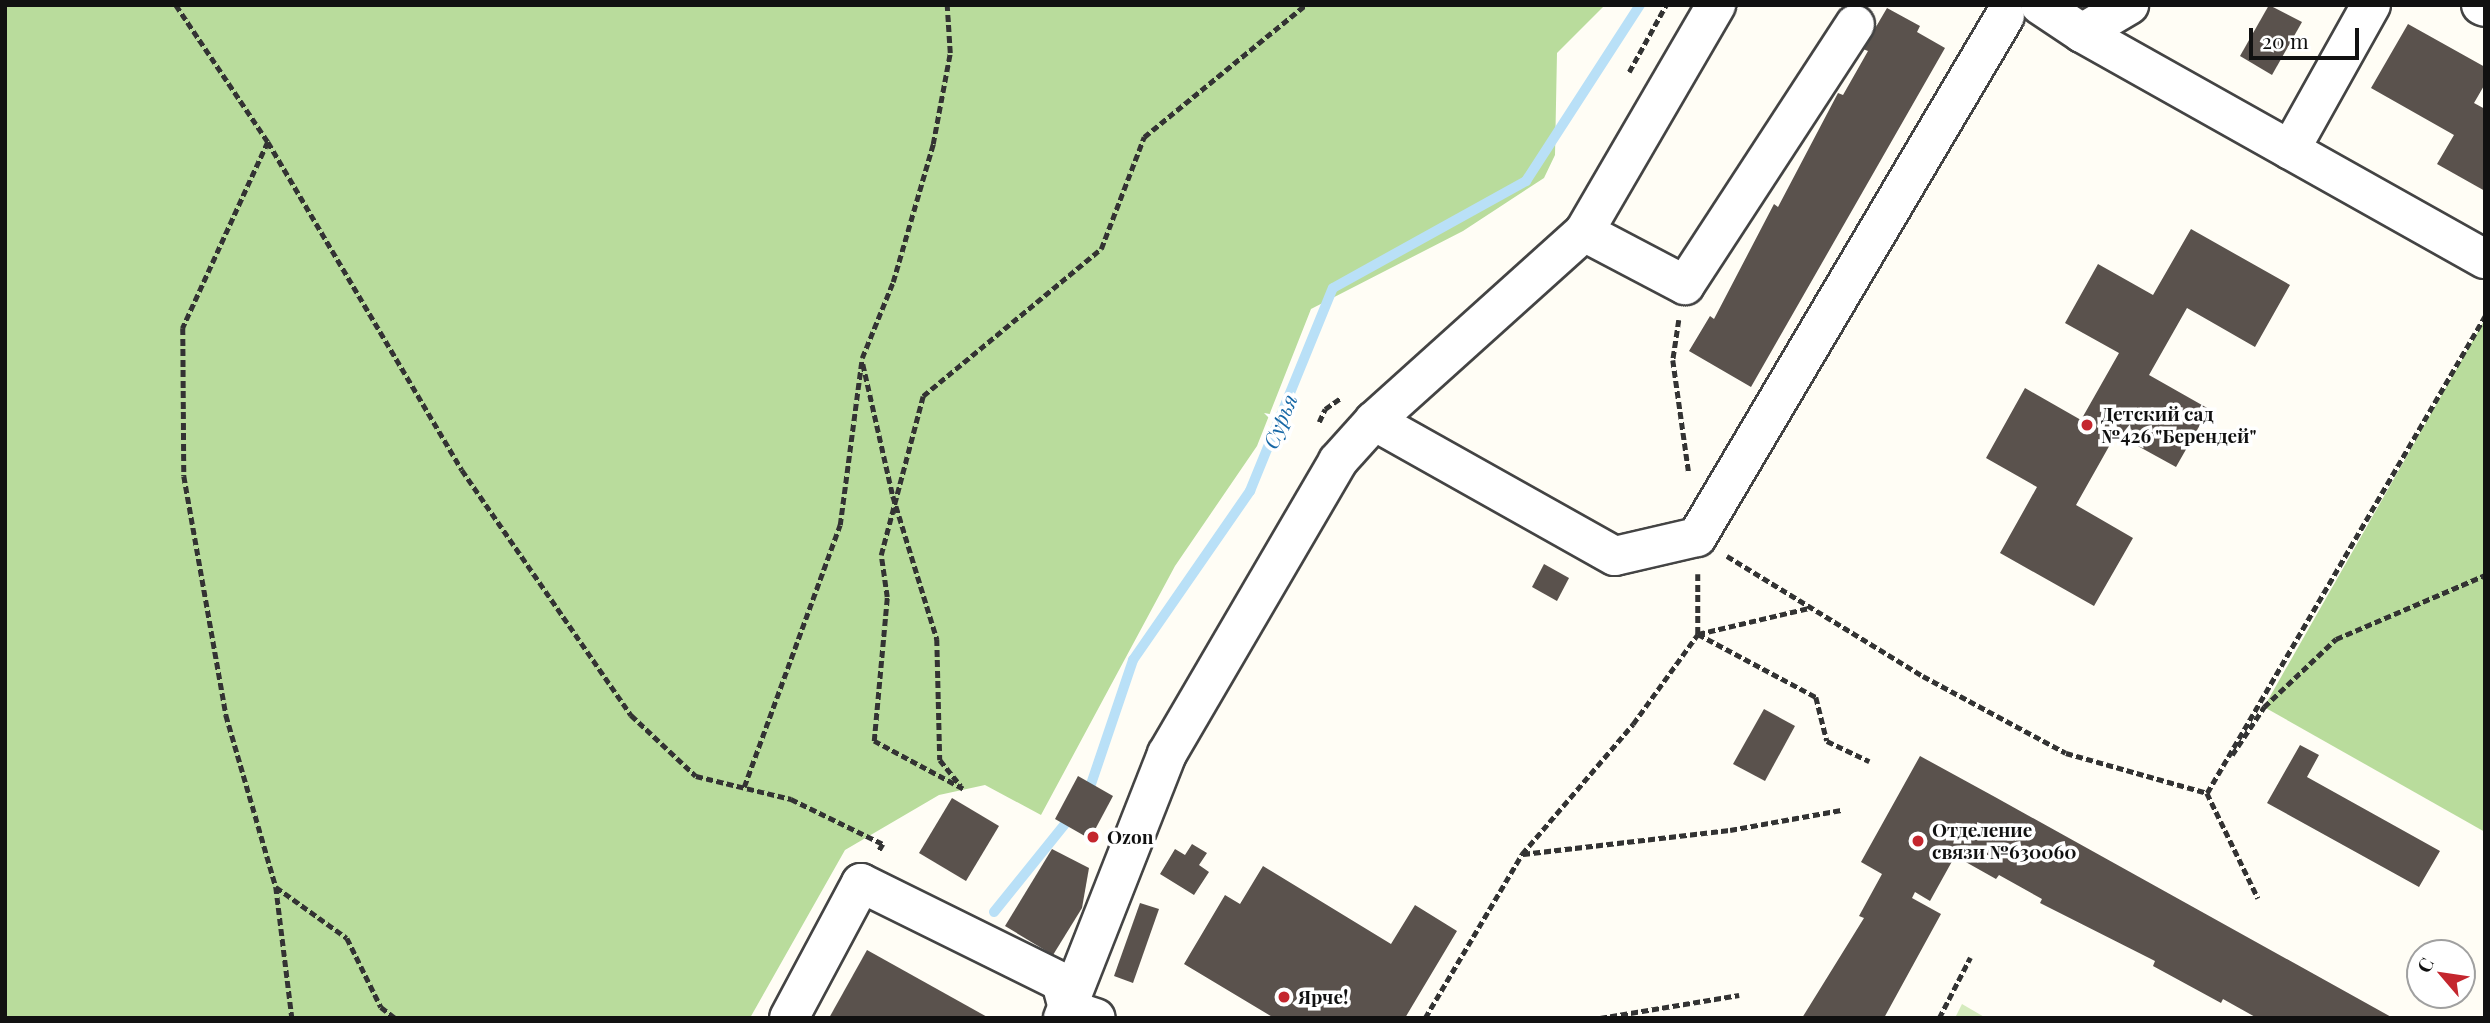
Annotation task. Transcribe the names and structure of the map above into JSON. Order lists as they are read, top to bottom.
{
  "water": ["Сурья"],
  "places": [
    "Детский сад №426 \"Берендей\"",
    "Ozon",
    "Отделение связи №630060",
    "Ярче!"
  ],
  "scale_bar": "20 m",
  "north": "top left"
}
